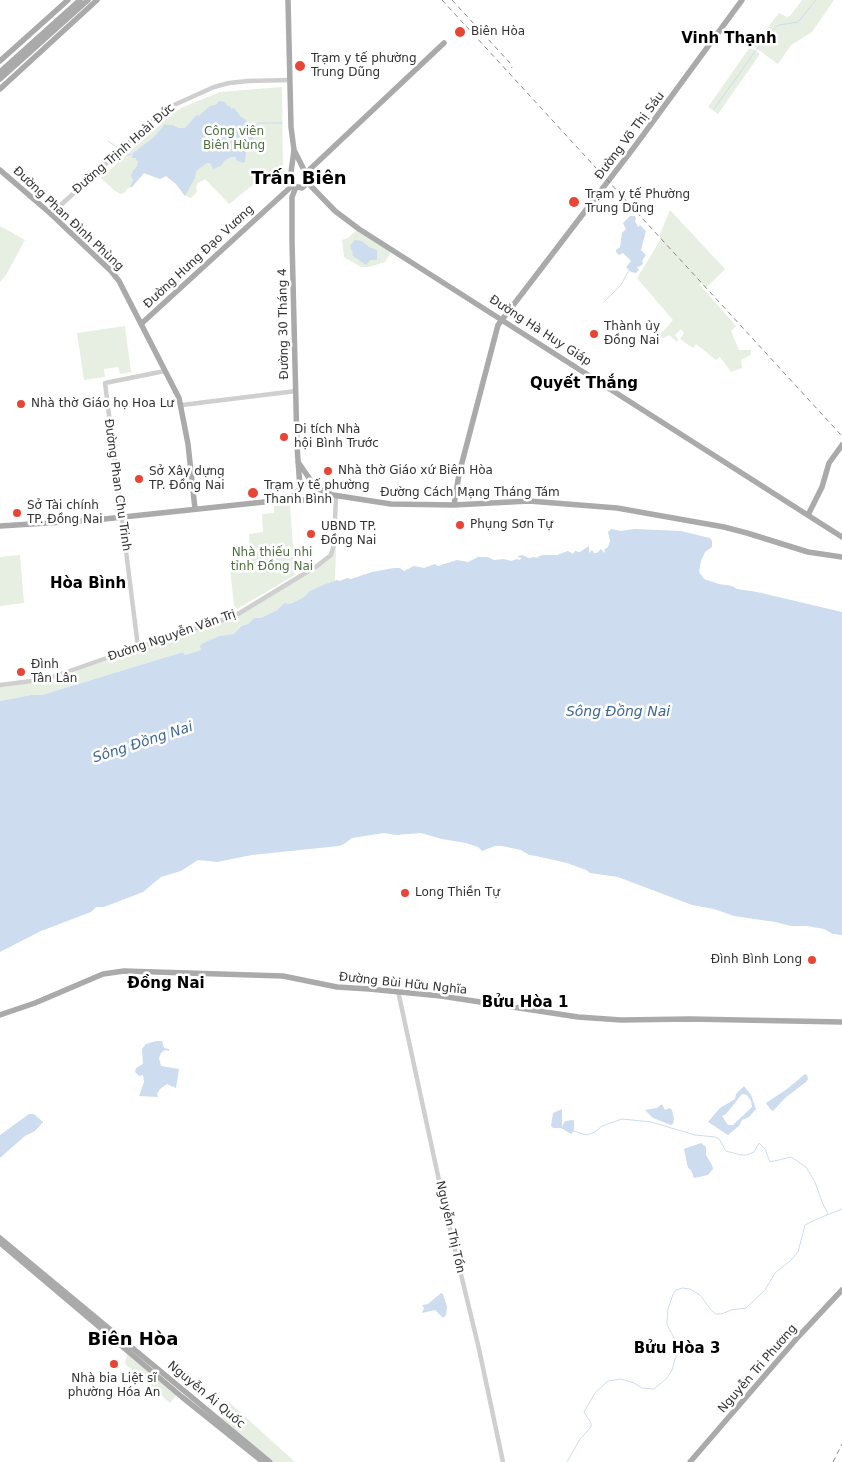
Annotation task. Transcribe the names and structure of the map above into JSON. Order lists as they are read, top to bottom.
{
  "streets": {
    "main road": [
      "Đường Võ Thị Sáu",
      "Đường Phan Đình Phùng",
      "Đường Hưng Đạo Vương",
      "Đường 30 Tháng 4",
      "Đường Hà Huy Giáp",
      "Đường Cách Mạng Tháng Tám",
      "Đường Bùi Hữu Nghĩa",
      "Nguyễn Tri Phương",
      "Nguyễn Ái Quốc"
    ],
    "street": [
      "Đường Trịnh Hoài Đức",
      "Đường Phan Chu Trinh",
      "Đường Nguyễn Văn Trị",
      "Nguyễn Thị Tồn"
    ]
  },
  "crossings": [
    ["Đường Võ Thị Sáu", "Đường Hà Huy Giáp"],
    ["Đường Võ Thị Sáu", "Đường Cách Mạng Tháng Tám"],
    ["Đường Trịnh Hoài Đức", "Đường Phan Đình Phùng"],
    ["Đường Phan Đình Phùng", "Đường Hưng Đạo Vương"],
    ["Đường Phan Đình Phùng", "Đường Phan Chu Trinh"],
    ["Đường Hưng Đạo Vương", "Đường 30 Tháng 4"],
    ["Đường Hưng Đạo Vương", "Đường Hà Huy Giáp"],
    ["Đường 30 Tháng 4", "Đường Hà Huy Giáp"],
    ["Đường 30 Tháng 4", "Đường Cách Mạng Tháng Tám"],
    ["Đường Phan Chu Trinh", "Đường Nguyễn Văn Trị"],
    ["Đường Cách Mạng Tháng Tám", "Đường Nguyễn Văn Trị"],
    ["Đường Bùi Hữu Nghĩa", "Nguyễn Thị Tồn"]
  ],
  "districts": [
    "Vinh Thạnh",
    "Trấn Biên",
    "Quyết Thắng",
    "Hòa Bình",
    "Đồng Nai",
    "Bửu Hòa 1",
    "Biên Hòa",
    "Bửu Hòa 3"
  ],
  "water": ["Sông Đồng Nai"],
  "parks": ["Công viên Biên Hùng", "Nhà thiếu nhi tỉnh Đồng Nai"],
  "places": [
    "Biên Hòa",
    "Trạm y tế phường Trung Dũng",
    "Trạm y tế Phường Trung Dũng",
    "Thành ủy Đồng Nai",
    "Nhà thờ Giáo họ Hoa Lư",
    "Di tích Nhà hội Bình Trước",
    "Nhà thờ Giáo xứ Biên Hòa",
    "Sở Xây dựng TP. Đồng Nai",
    "Trạm y tế phường Thanh Bình",
    "Sở Tài chính TP. Đồng Nai",
    "Phụng Sơn Tự",
    "UBND TP. Đồng Nai",
    "Đình Tân Lân",
    "Long Thiền Tự",
    "Đình Bình Long",
    "Nhà bia Liệt sĩ phường Hóa An"
  ]
}
